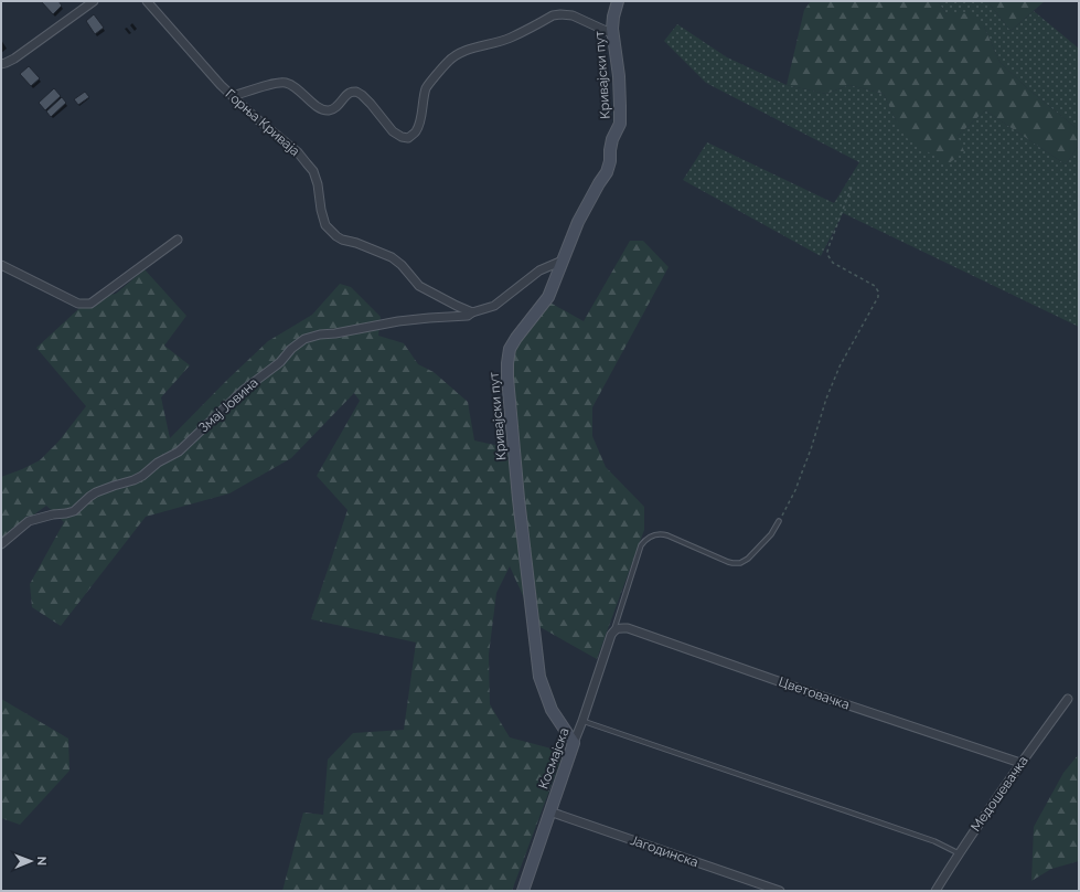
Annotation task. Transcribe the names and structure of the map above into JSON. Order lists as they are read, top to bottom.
{
  "streets": {
    "street": [
      "Кривајски пут",
      "Горња Криваја",
      "Змај Јовина",
      "Цветовачка",
      "Космајска",
      "Медошевачка",
      "Јагодинска"
    ]
  },
  "crossings": [
    ["Кривајски пут", "Космајска"],
    ["Горња Криваја", "Змај Јовина"],
    ["Цветовачка", "Космајска"],
    ["Цветовачка", "Медошевачка"],
    ["Космајска", "Јагодинска"]
  ],
  "north": "right"
}
